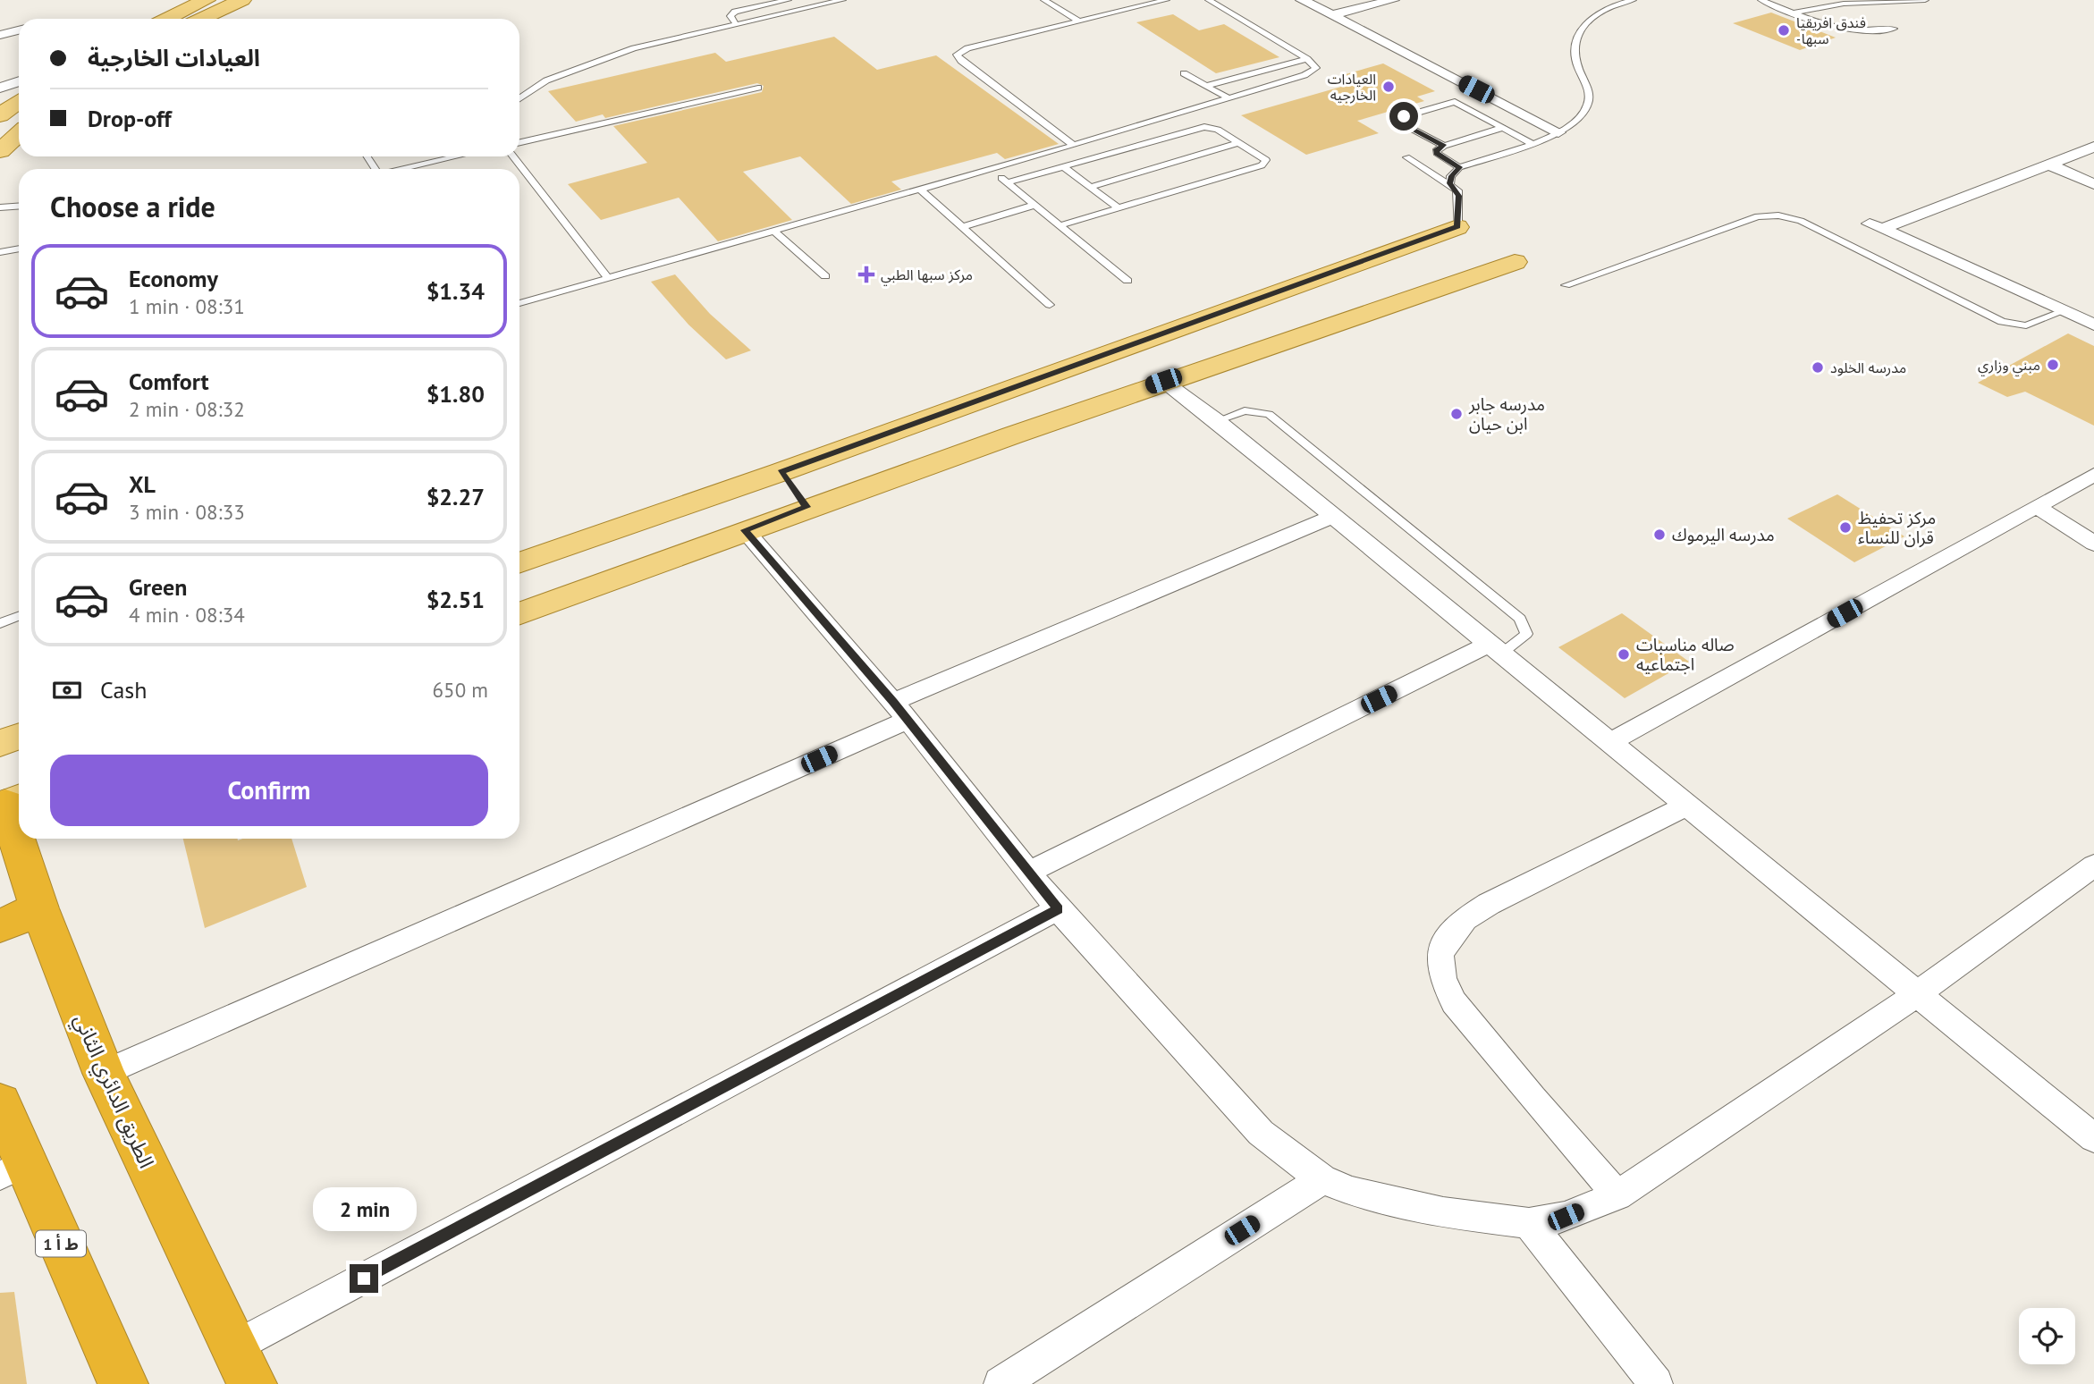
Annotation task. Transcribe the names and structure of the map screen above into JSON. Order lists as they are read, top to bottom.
{
  "streets": {
    "highway": ["الطريق الدائري الثاني", "ط أ 1"]
  },
  "places": {
    "other": [
      "فندق افريقيا -سبها",
      "العيادات الخارجيه",
      "مبني وزاري",
      "مدرسه الخلود",
      "مدرسه جابر ابن حيان",
      "مركز تحفيظ قران للنساء",
      "مدرسه اليرموك",
      "صاله مناسبات اجتماعيه"
    ],
    "health": ["مركز سبها الطبي"]
  },
  "page": {
    "banner": ["العيادات الخارجية", "Drop-off"],
    "heading": "Choose a ride",
    "list": [
      {
        "name": "Economy",
        "note": "1 min · 08:31",
        "value": "$1.34"
      },
      {
        "name": "Comfort",
        "note": "2 min · 08:32",
        "value": "$1.80"
      },
      {
        "name": "XL",
        "note": "3 min · 08:33",
        "value": "$2.27"
      },
      {
        "name": "Green",
        "note": "4 min · 08:34",
        "value": "$2.51"
      }
    ],
    "pay": ["Cash", "650 m"],
    "buttons": "Confirm",
    "bubble": "2 min"
  }
}
